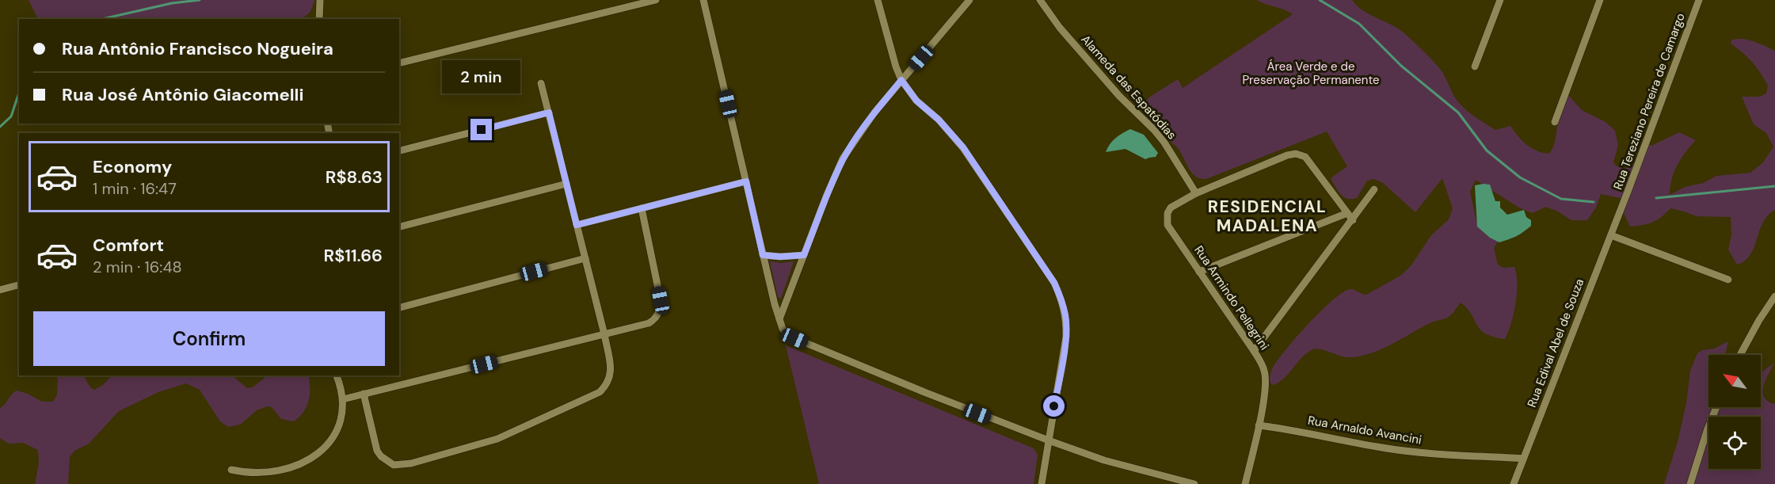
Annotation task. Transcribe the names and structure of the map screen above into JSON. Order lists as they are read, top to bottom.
{
  "streets": {
    "street": [
      "Alameda das Espatódias",
      "Rua Tereziano Pereira de Camargo",
      "Rua Armindo Pellegrini",
      "Rua Edival Abel de Souza",
      "Rua Arnaldo Avancini"
    ]
  },
  "crossings": [
    ["Alameda das Espatódias", "Rua Armindo Pellegrini"],
    ["Rua Tereziano Pereira de Camargo", "Rua Edival Abel de Souza"],
    ["Rua Armindo Pellegrini", "Rua Arnaldo Avancini"],
    ["Rua Edival Abel de Souza", "Rua Arnaldo Avancini"]
  ],
  "districts": ["RESIDENCIAL MADALENA"],
  "parks": ["Área Verde e de Preservação Permanente"],
  "north": "top left",
  "page": {
    "banner": ["Rua Antônio Francisco Nogueira", "Rua José Antônio Giacomelli"],
    "bubble": "2 min",
    "list": [
      {
        "name": "Economy",
        "note": "1 min · 16:47",
        "value": "R$8.63"
      },
      {
        "name": "Comfort",
        "note": "2 min · 16:48",
        "value": "R$11.66"
      }
    ],
    "buttons": "Confirm"
  }
}
